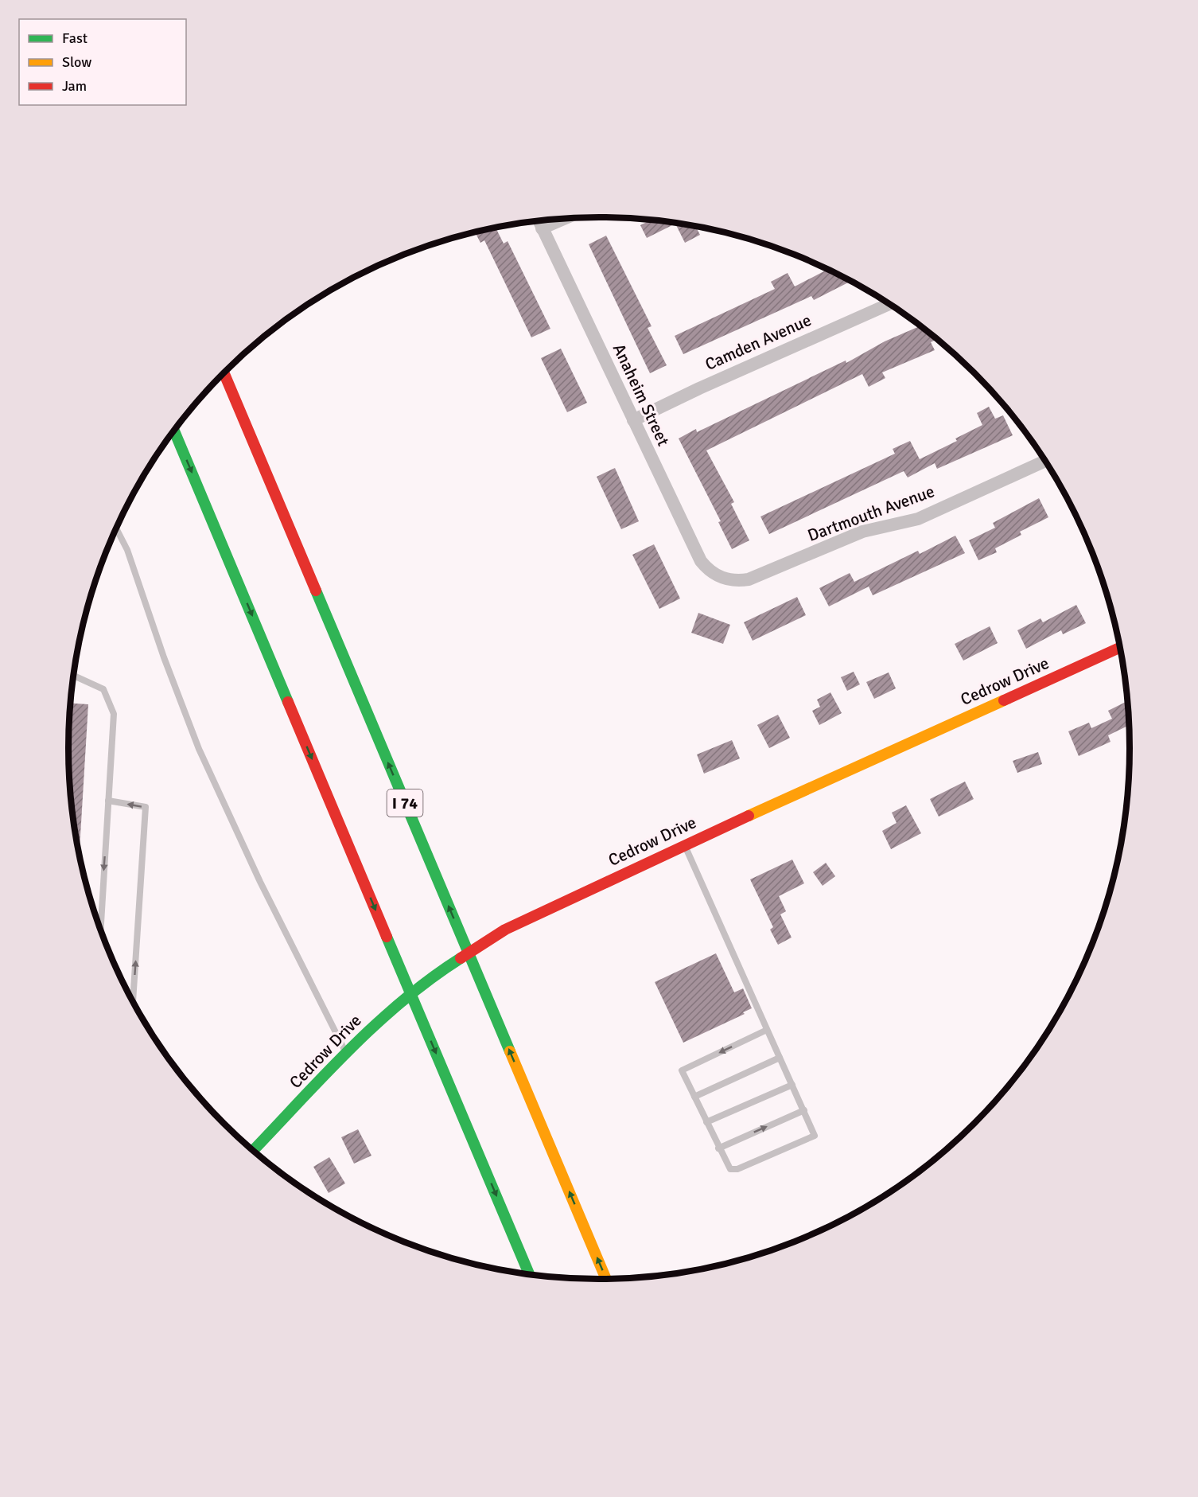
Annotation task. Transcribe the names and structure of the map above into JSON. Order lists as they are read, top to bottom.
{
  "streets": {
    "main road": ["Cedrow Drive", "I 74"],
    "street": ["Camden Avenue", "Anaheim Street", "Dartmouth Avenue"]
  },
  "crossings": [
    ["Camden Avenue", "Anaheim Street"],
    ["Anaheim Street", "Dartmouth Avenue"]
  ],
  "legend": ["Fast", "Slow", "Jam"]
}
